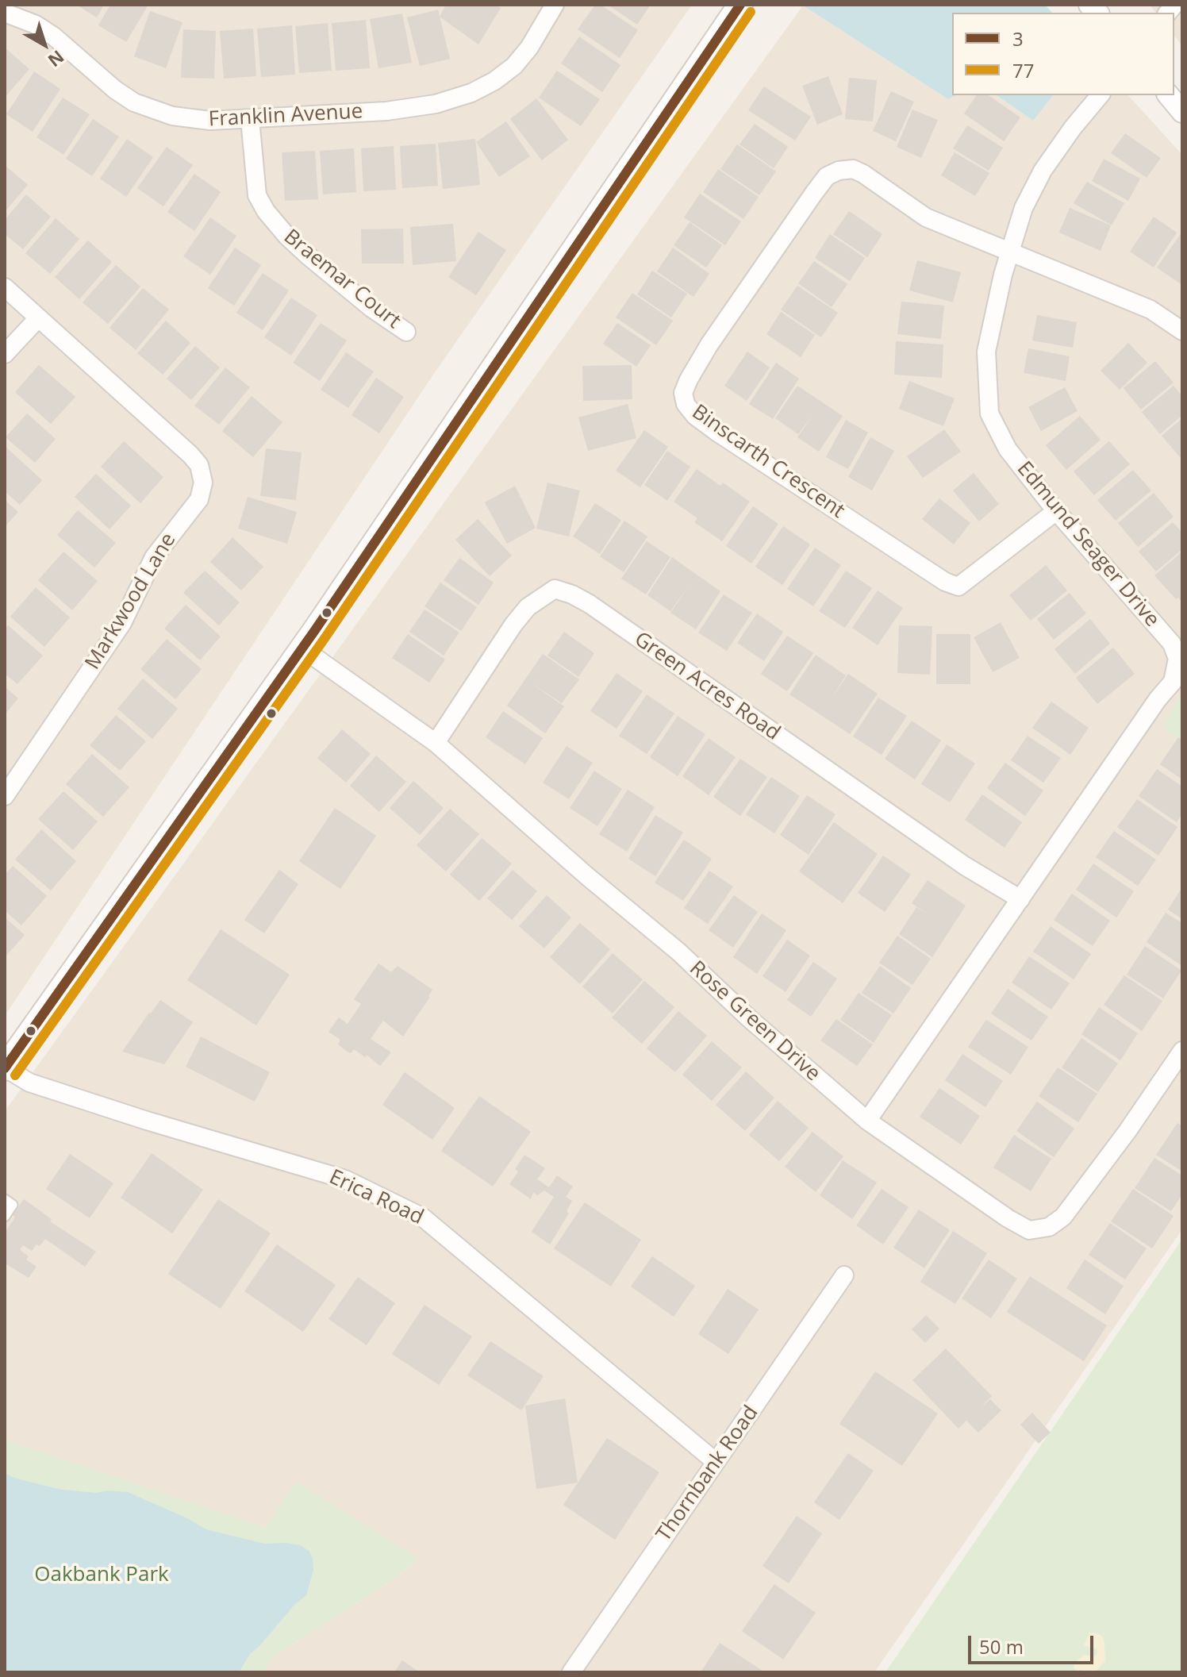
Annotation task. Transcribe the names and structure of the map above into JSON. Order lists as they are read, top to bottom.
{
  "streets": {
    "street": [
      "Franklin Avenue",
      "Braemar Court",
      "Binscarth Crescent",
      "Edmund Seager Drive",
      "Markwood Lane",
      "Green Acres Road",
      "Rose Green Drive",
      "Erica Road",
      "Thornbank Road"
    ]
  },
  "crossings": [
    ["Franklin Avenue", "Braemar Court"],
    ["Binscarth Crescent", "Edmund Seager Drive"],
    ["Edmund Seager Drive", "Green Acres Road"],
    ["Edmund Seager Drive", "Rose Green Drive"],
    ["Green Acres Road", "Rose Green Drive"],
    ["Erica Road", "Thornbank Road"]
  ],
  "parks": ["Oakbank Park"],
  "lines": ["transit line 3", "transit line 77"],
  "legend": ["3", "77"],
  "scale_bar": "50 m",
  "north": "bottom right"
}
